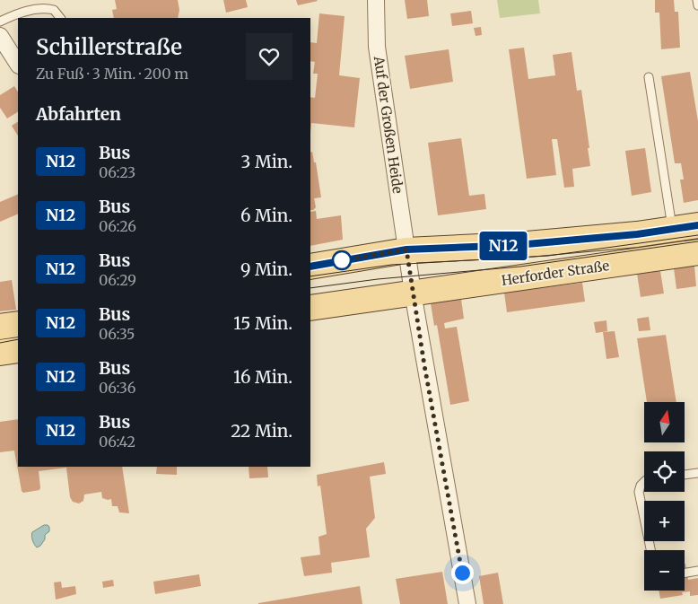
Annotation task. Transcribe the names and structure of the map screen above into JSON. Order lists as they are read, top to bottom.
{
  "streets": {
    "main road": ["Herforder Straße"],
    "street": ["Auf der Großen Heide"]
  },
  "lines": ["bus line N12"],
  "north": "top",
  "page": {
    "on_map": "N12",
    "heading": [
      ["Schillerstraße", "Zu Fuß · 3 Min. · 200 m"],
      "Abfahrten"
    ],
    "list": [
      {
        "mark": "N12",
        "name": "Bus",
        "note": "06:23",
        "value": "3 Min."
      },
      {
        "mark": "N12",
        "name": "Bus",
        "note": "06:26",
        "value": "6 Min."
      },
      {
        "mark": "N12",
        "name": "Bus",
        "note": "06:29",
        "value": "9 Min."
      },
      {
        "mark": "N12",
        "name": "Bus",
        "note": "06:35",
        "value": "15 Min."
      },
      {
        "mark": "N12",
        "name": "Bus",
        "note": "06:36",
        "value": "16 Min."
      },
      {
        "mark": "N12",
        "name": "Bus",
        "note": "06:42",
        "value": "22 Min."
      }
    ],
    "map_buttons": ["+", "−"]
  }
}
